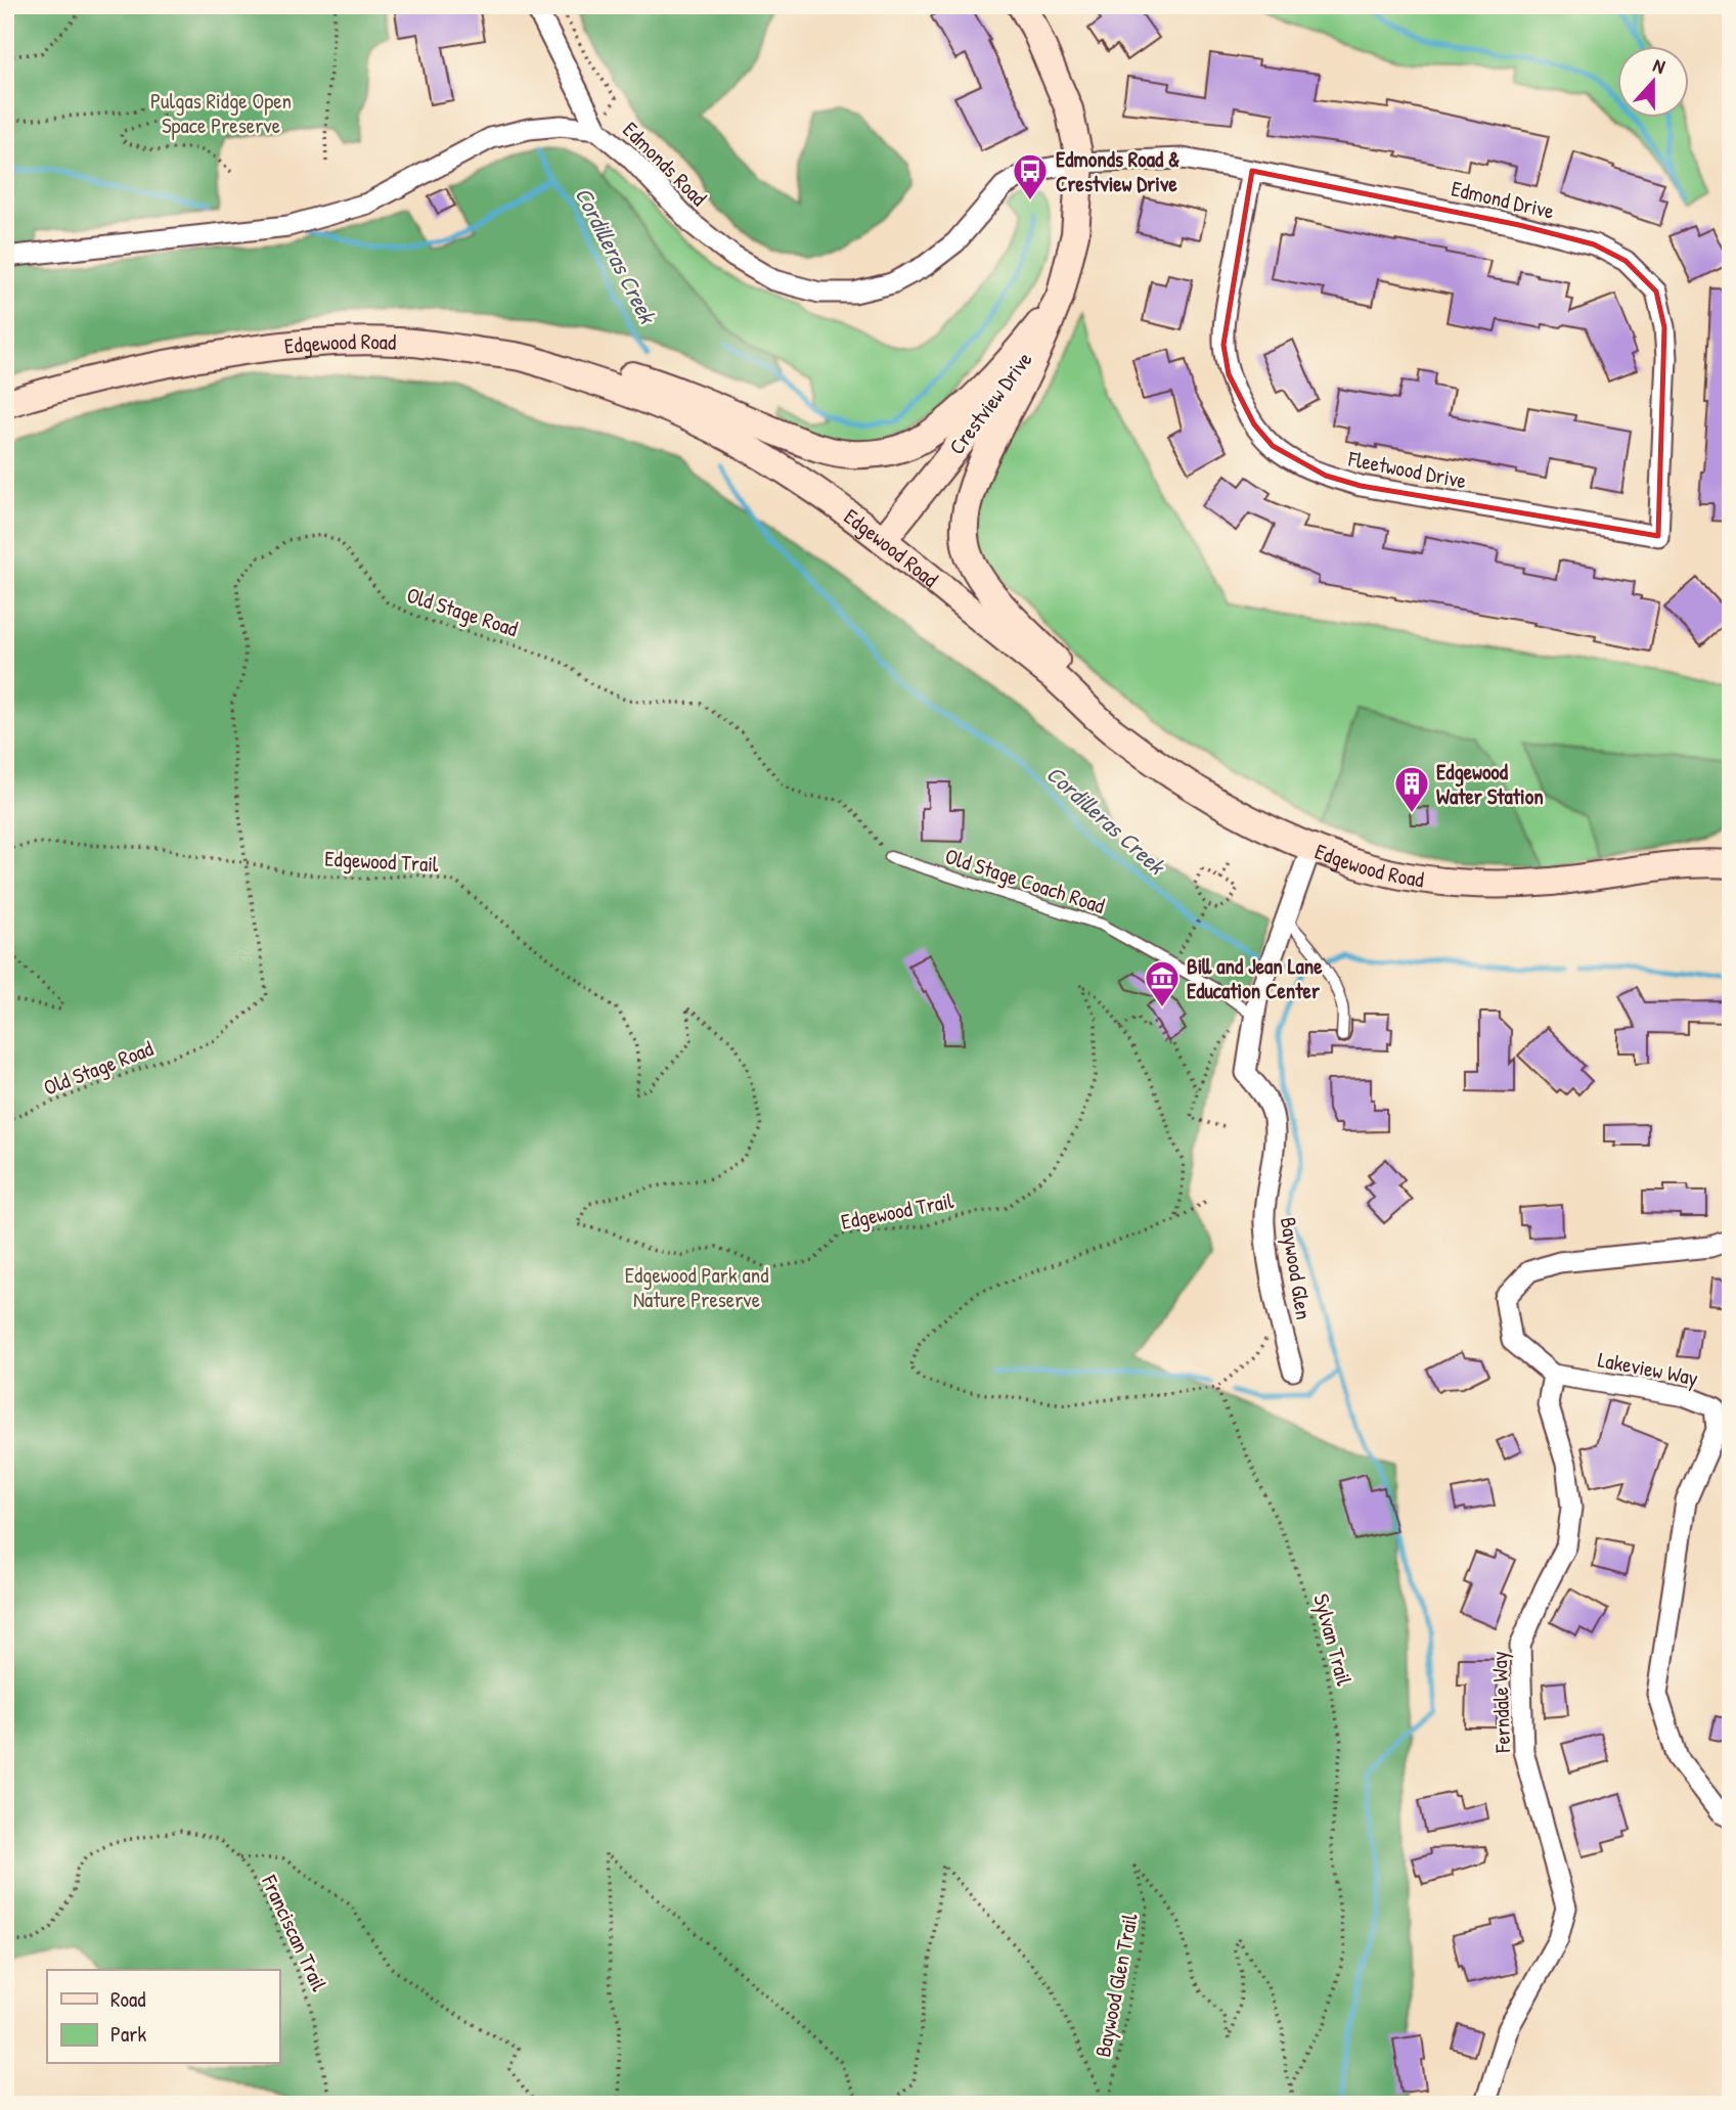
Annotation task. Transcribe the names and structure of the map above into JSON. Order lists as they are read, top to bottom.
{
  "streets": {
    "main road": ["Edgewood Road", "Crestview Drive"],
    "street": [
      "Edmonds Road",
      "Edmond Drive",
      "Fleetwood Drive",
      "Baywood Glen",
      "Lakeview Way",
      "Ferndale Way"
    ],
    "lane": ["Old Stage Coach Road"],
    "path": [
      "Old Stage Road",
      "Edgewood Trail",
      "Sylvan Trail",
      "Franciscan Trail",
      "Baywood Glen Trail"
    ]
  },
  "crossings": [
    ["Edmonds Road", "Edmond Drive"],
    ["Edmonds Road", "Crestview Drive"],
    ["Edmond Drive", "Crestview Drive"],
    ["Edmond Drive", "Fleetwood Drive"],
    ["Edgewood Road", "Crestview Drive"],
    ["Edgewood Road", "Baywood Glen"],
    ["Old Stage Road", "Edgewood Trail"],
    ["Old Stage Road", "Old Stage Coach Road"],
    ["Old Stage Coach Road", "Baywood Glen"],
    ["Lakeview Way", "Ferndale Way"],
    ["Sylvan Trail", "Baywood Glen Trail"]
  ],
  "water": ["Cordilleras Creek"],
  "parks": ["Pulgas Ridge Open Space Preserve", "Edgewood Park and Nature Preserve"],
  "places": {
    "bus stop": ["Edmonds Road & Crestview Drive"],
    "building": ["Edgewood Water Station"],
    "museum": ["Bill and Jean Lane Education Center"]
  },
  "legend": ["Road", "Park"],
  "north": "top"
}
